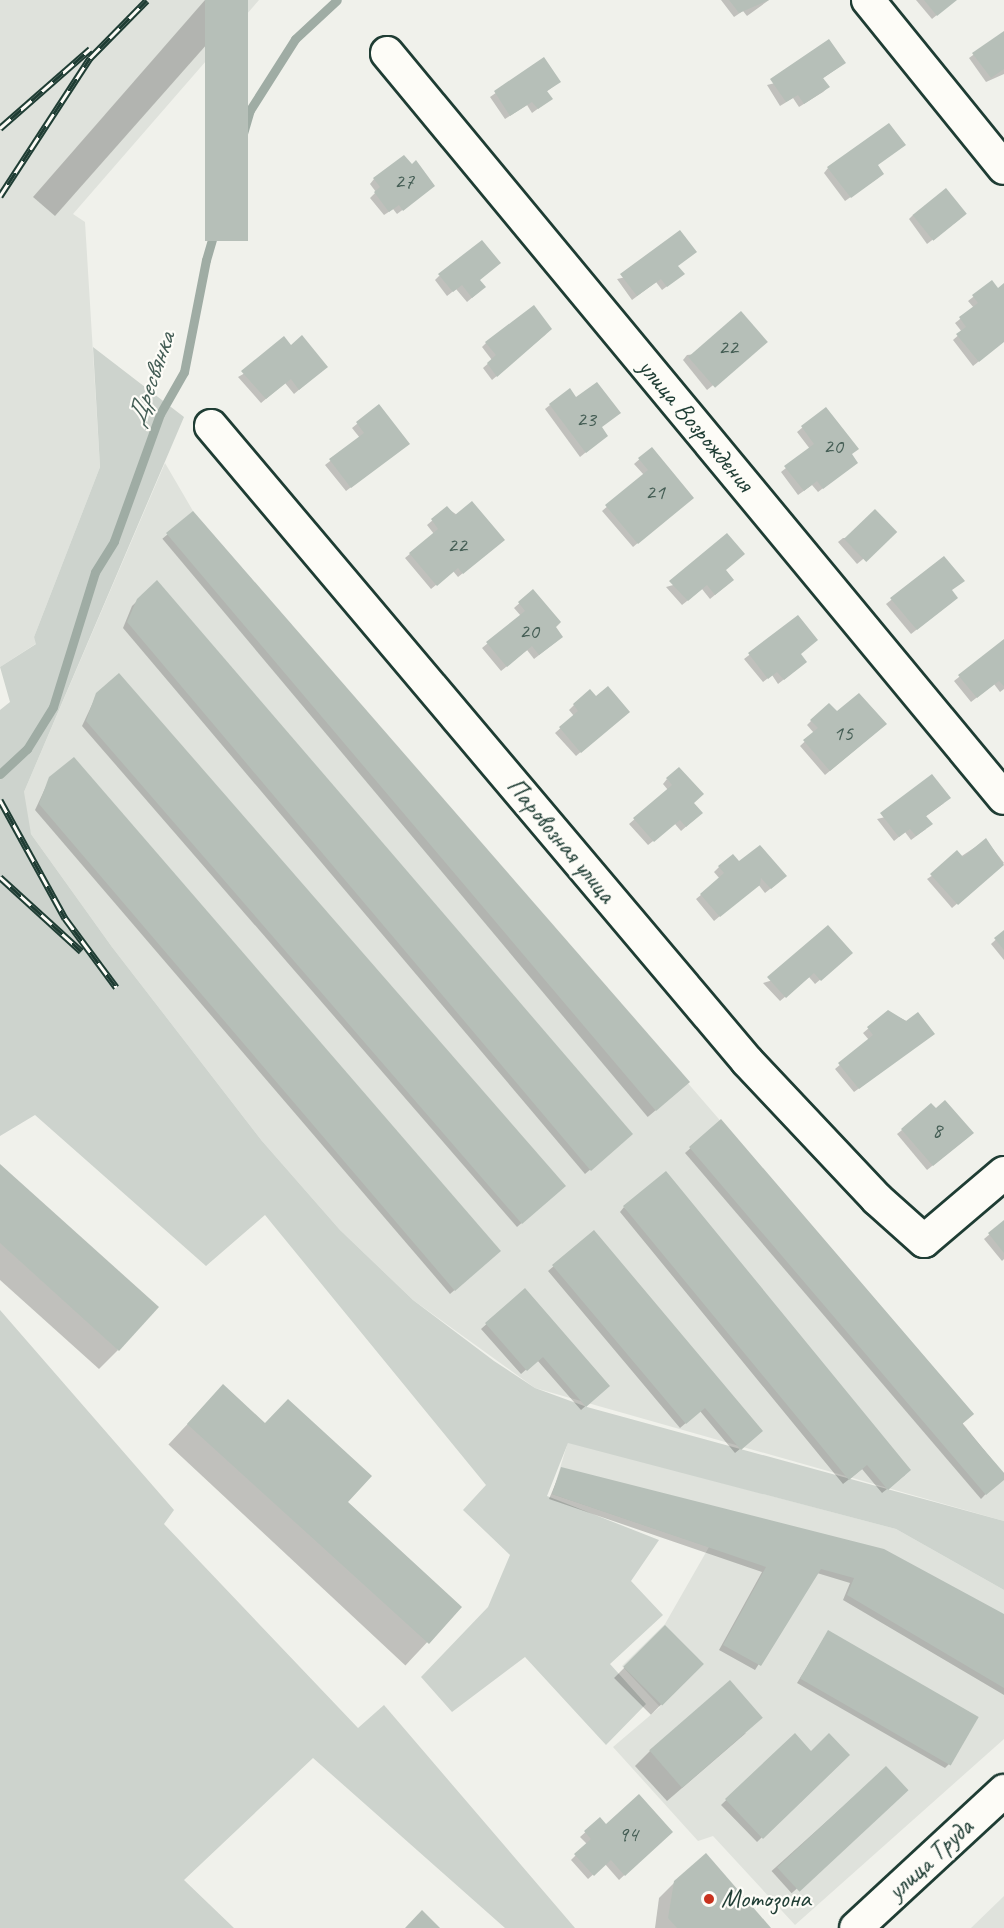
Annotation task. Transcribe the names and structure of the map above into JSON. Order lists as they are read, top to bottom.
{
  "streets": {
    "street": ["улица Возрождения", "Паровозная улица", "улица Труда"]
  },
  "water": ["Дресвянка"],
  "places": ["Мотозона"],
  "house_numbers": [
    "27",
    "22",
    "23",
    "20",
    "21",
    "22",
    "20",
    "15",
    "8",
    "94"
  ]
}
